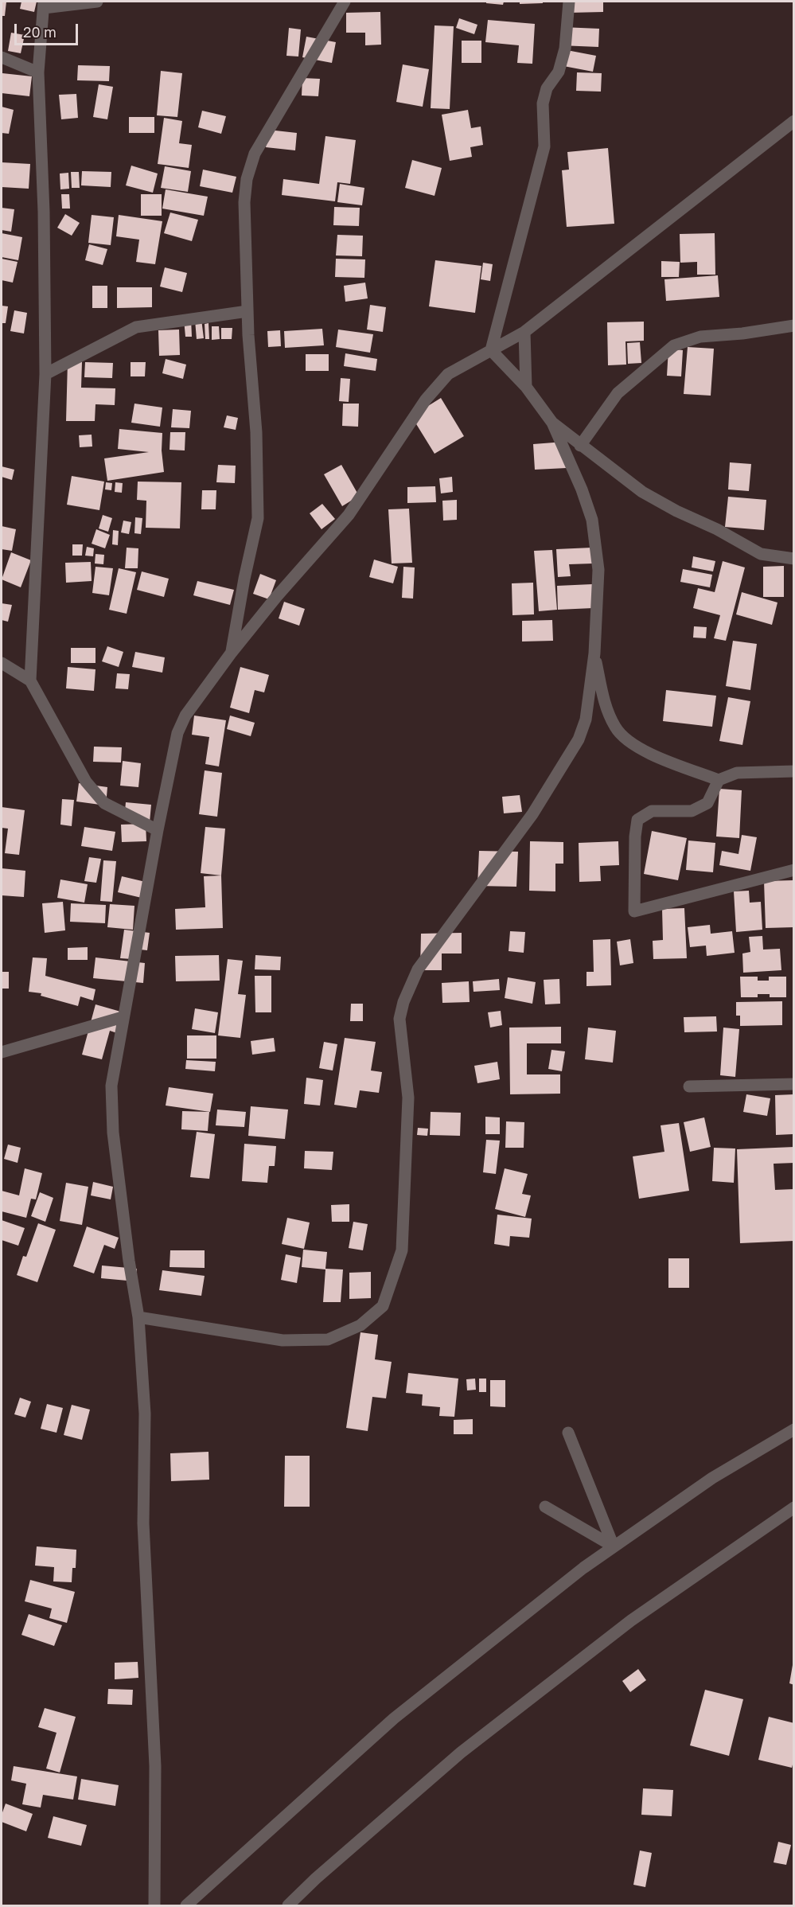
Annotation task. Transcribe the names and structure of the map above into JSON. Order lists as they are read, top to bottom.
{
  "scale_bar": "20 m"
}
